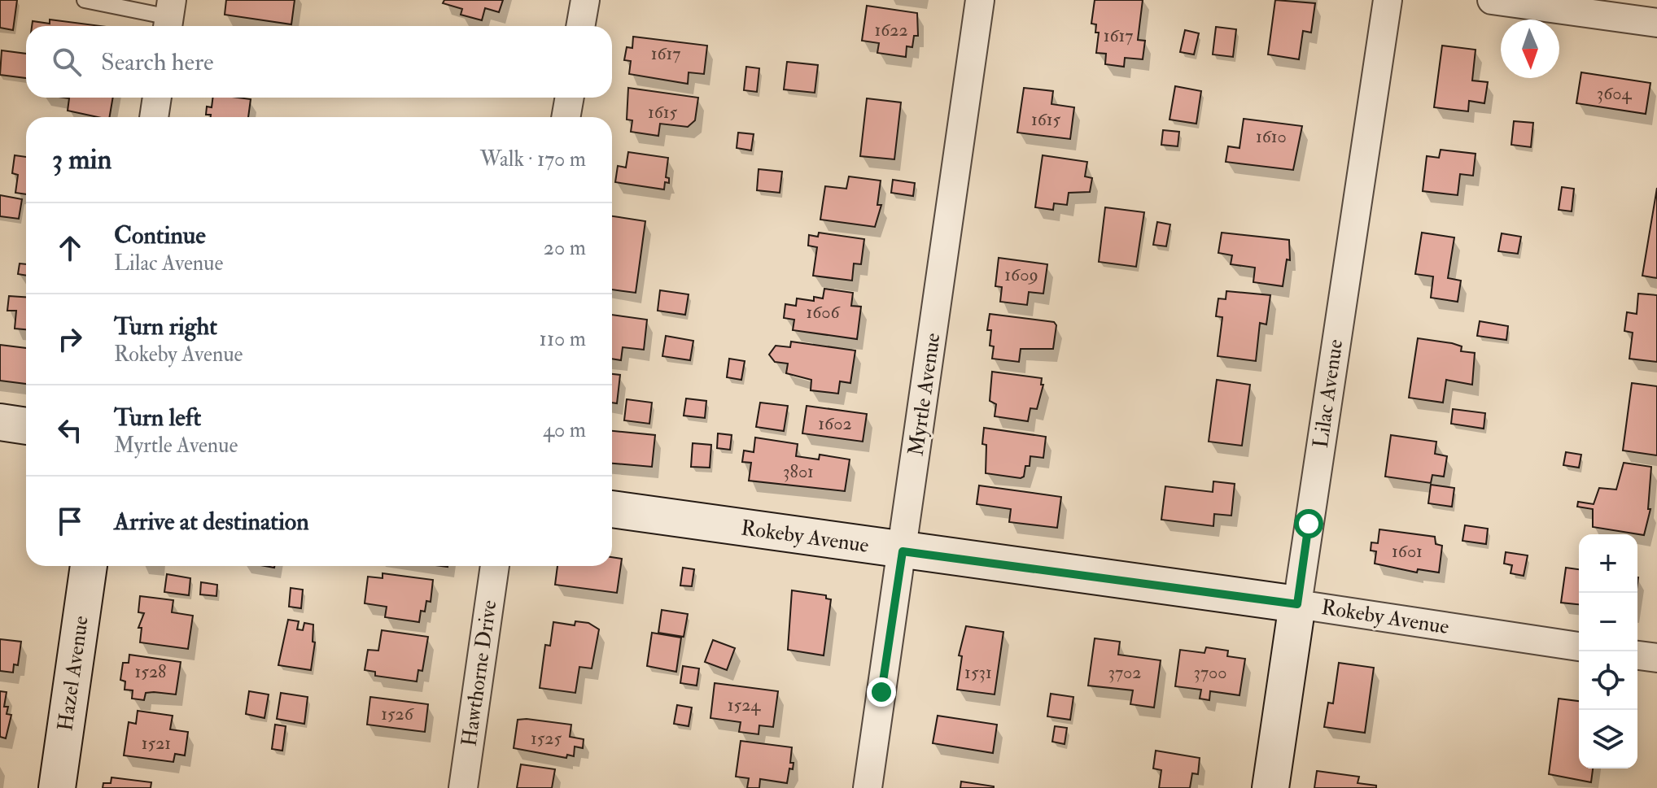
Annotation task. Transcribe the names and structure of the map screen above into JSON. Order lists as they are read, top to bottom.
{
  "streets": {
    "street": [
      "Lilac Avenue",
      "Myrtle Avenue",
      "Rokeby Avenue",
      "Hazel Avenue",
      "Hawthorne Drive"
    ]
  },
  "crossings": [
    ["Lilac Avenue", "Rokeby Avenue"],
    ["Myrtle Avenue", "Rokeby Avenue"]
  ],
  "house_numbers": [
    "1622",
    "1617",
    "1617",
    "3604",
    "1615",
    "1615",
    "1610",
    "1609",
    "1606",
    "1602",
    "3801",
    "1601",
    "1528",
    "1531",
    "3702",
    "3700",
    "1524",
    "1526",
    "1525",
    "1521"
  ],
  "north": "bottom",
  "page": {
    "search": "Search here",
    "heading": ["3 min", "Walk · 170 m"],
    "list": [
      ["Continue", "Lilac Avenue", "20 m"],
      ["Turn right", "Rokeby Avenue", "110 m"],
      ["Turn left", "Myrtle Avenue", "40 m"],
      "Arrive at destination"
    ],
    "map_buttons": ["+", "−"]
  }
}
